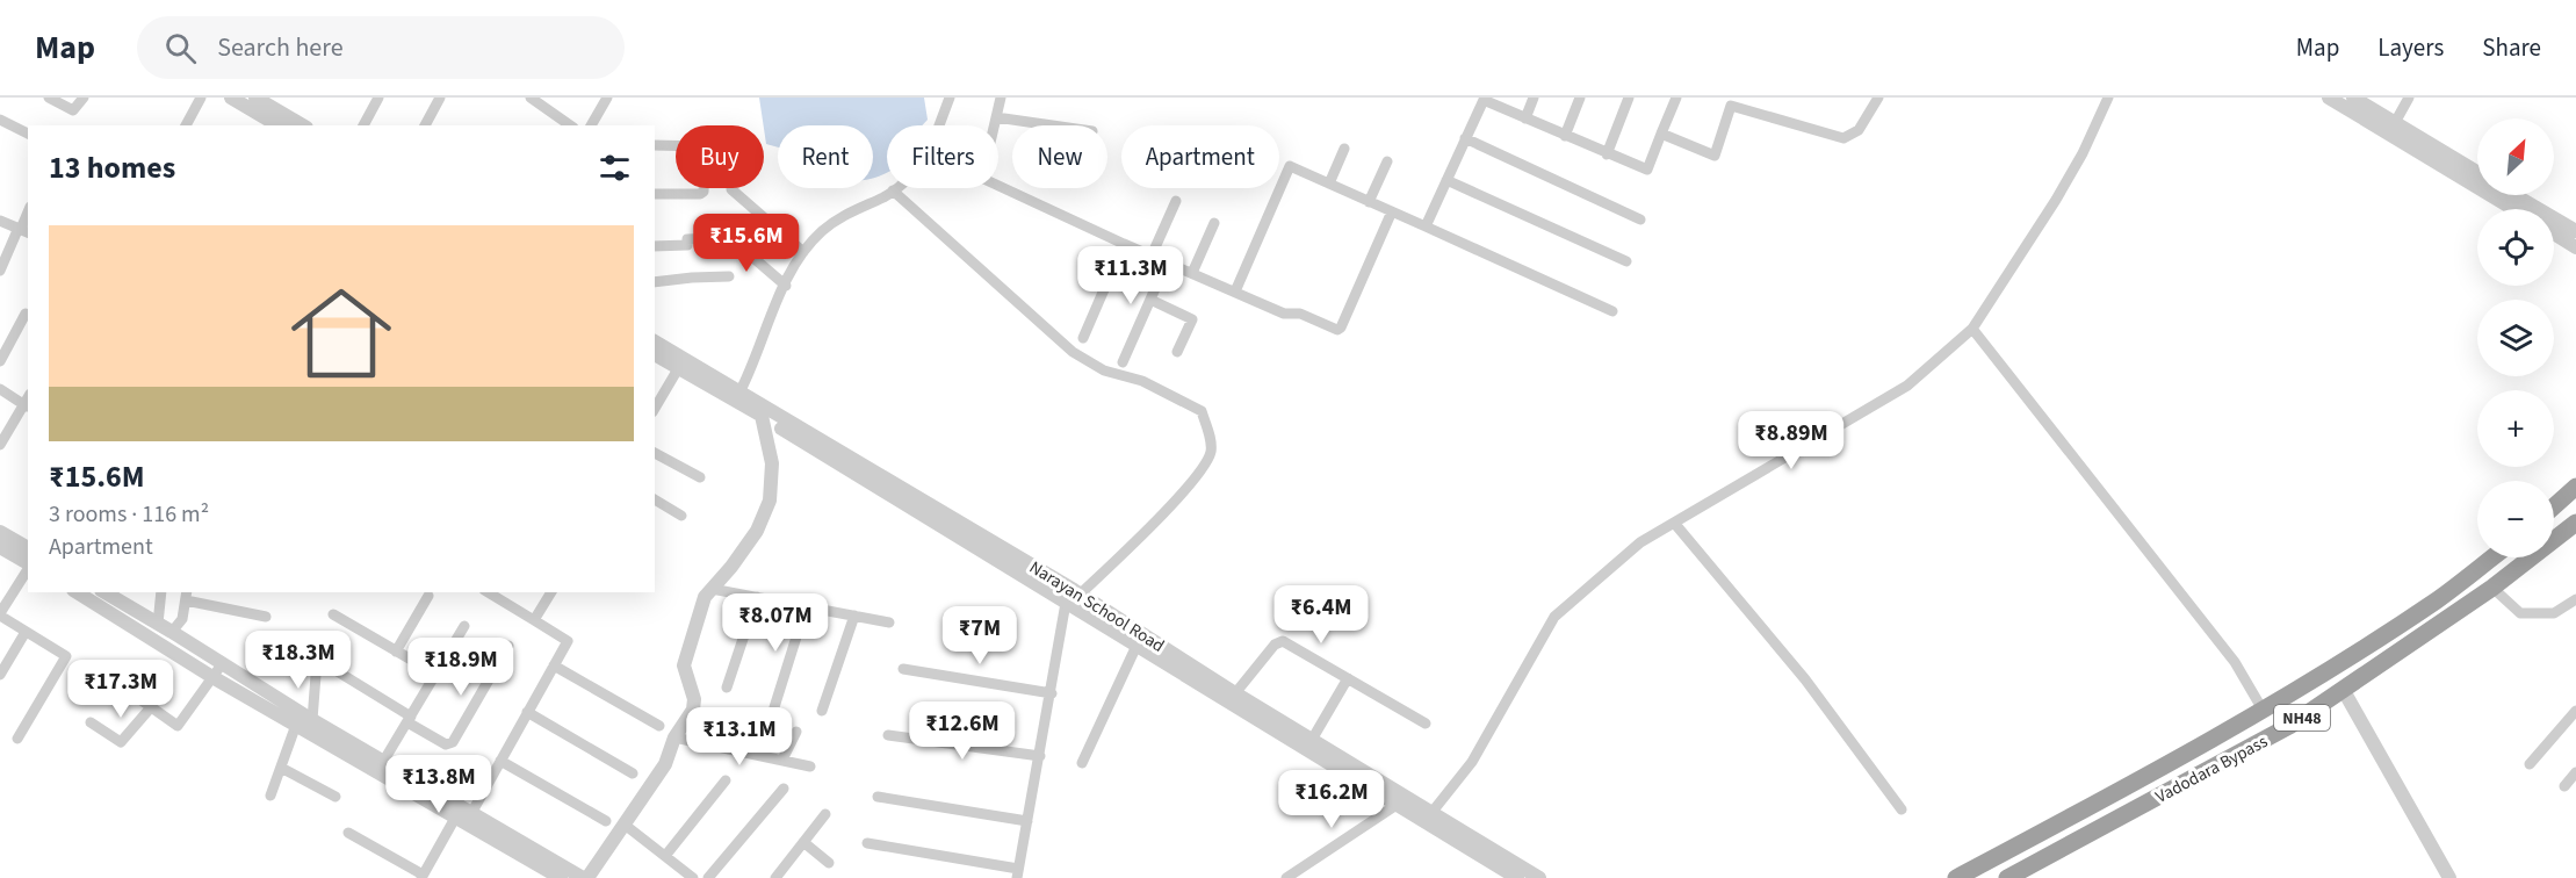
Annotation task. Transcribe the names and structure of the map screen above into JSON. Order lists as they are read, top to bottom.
{
  "streets": {
    "highway": ["NH48", "Vadodara Bypass"],
    "street": ["Narayan School Road"]
  },
  "north": "top right",
  "page": {
    "header": "Map",
    "search": "Search here",
    "nav": ["Map", "Layers", "Share"],
    "map_buttons": ["+", "−"],
    "chip": [
      "Buy",
      "Rent",
      "Filters",
      "New",
      "Apartment"
    ],
    "heading": "13 homes",
    "list": [
      {
        "name": "₹15.6M",
        "note": "3 rooms · 116 m² · Apartment"
      }
    ],
    "price": [
      "₹15.6M",
      "₹11.3M",
      "₹8.89M",
      "₹6.4M",
      "₹8.07M",
      "₹7M",
      "₹18.3M",
      "₹18.9M",
      "₹17.3M",
      "₹12.6M",
      "₹13.1M",
      "₹13.8M",
      "₹16.2M"
    ]
  }
}
